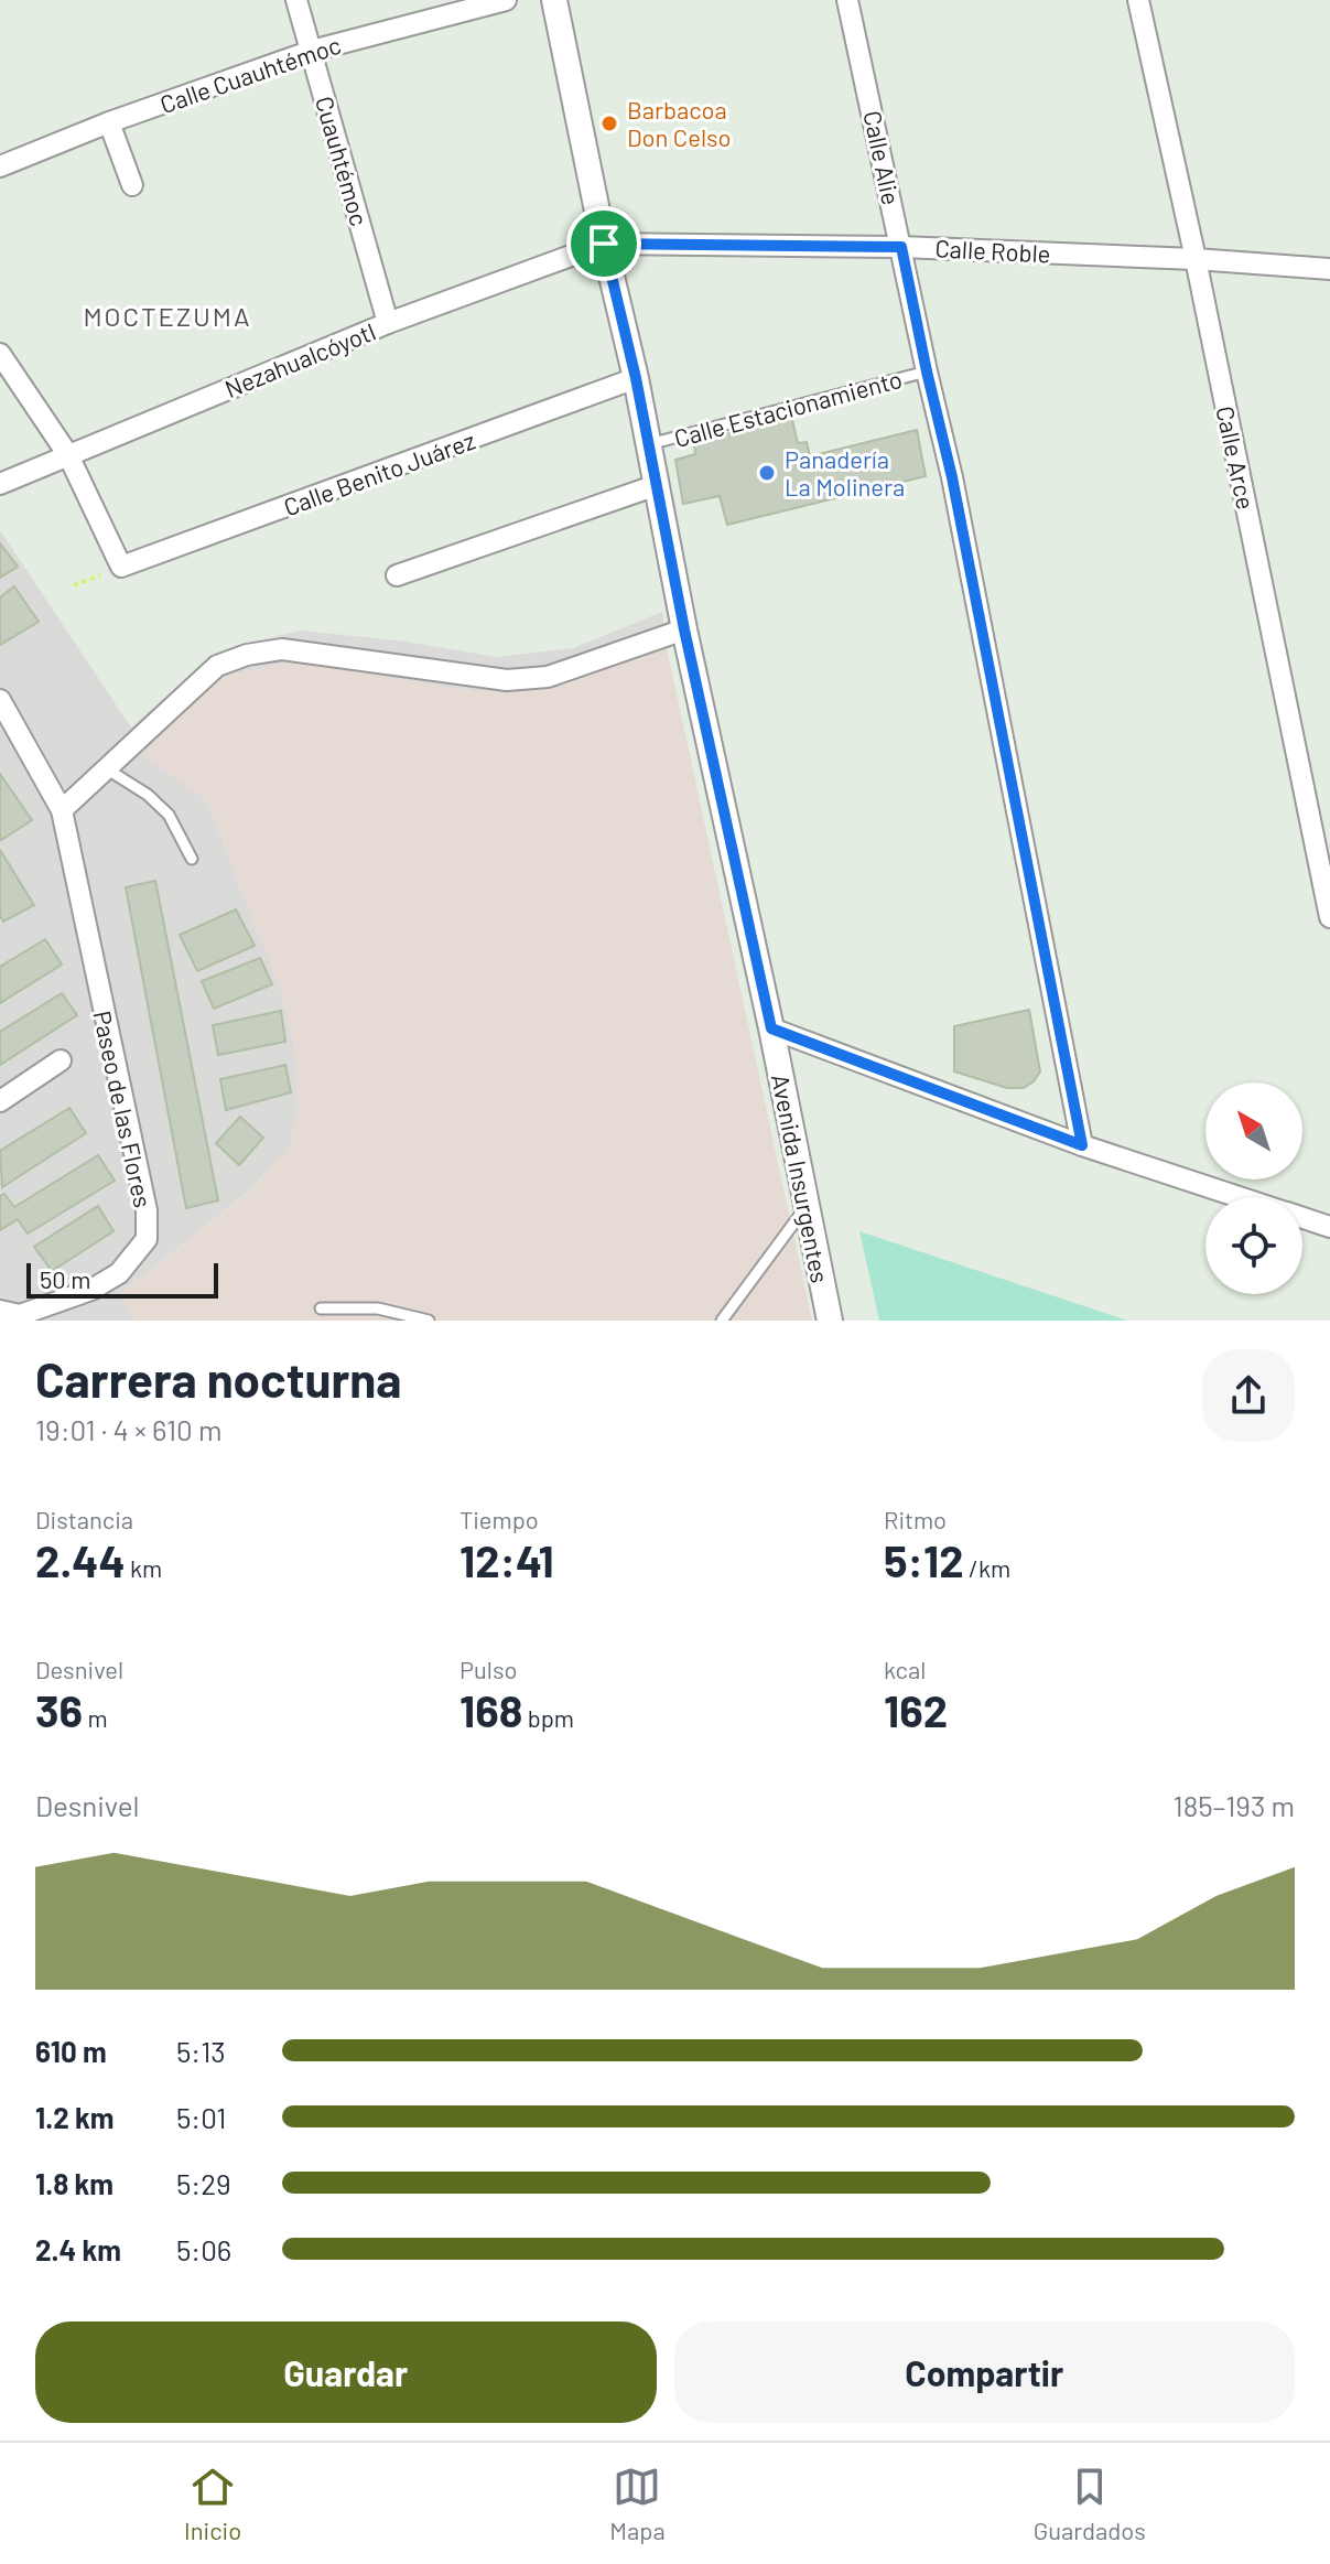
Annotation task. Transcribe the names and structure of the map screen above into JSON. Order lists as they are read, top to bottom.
{
  "streets": {
    "street": [
      "Calle Cuauhtémoc",
      "Calle Alie",
      "Cuauhtémoc",
      "Calle Roble",
      "Nezahualcóyotl",
      "Calle Arce",
      "Calle Benito Juárez",
      "Paseo de las Flores",
      "Avenida Insurgentes"
    ],
    "lane": ["Calle Estacionamiento"]
  },
  "crossings": [
    ["Calle Cuauhtémoc", "Cuauhtémoc"],
    ["Calle Alie", "Calle Roble"],
    ["Calle Alie", "Calle Estacionamiento"],
    ["Cuauhtémoc", "Nezahualcóyotl"],
    ["Calle Roble", "Nezahualcóyotl"],
    ["Calle Roble", "Calle Arce"],
    ["Calle Roble", "Avenida Insurgentes"],
    ["Nezahualcóyotl", "Avenida Insurgentes"],
    ["Calle Estacionamiento", "Avenida Insurgentes"],
    ["Calle Benito Juárez", "Avenida Insurgentes"]
  ],
  "districts": ["MOCTEZUMA"],
  "places": ["Barbacoa Don Celso", "Panadería La Molinera"],
  "scale_bar": "50 m",
  "north": "top left",
  "page": {
    "scale": "50 m",
    "heading": ["Carrera nocturna", "19:01 · 4 × 610 m"],
    "stats": [
      ["Distancia", "2.44 km"],
      ["Tiempo", "12:41"],
      ["Ritmo", "5:12 /km"],
      ["Desnivel", "36 m"],
      ["Pulso", "168 bpm"],
      ["kcal", "162"]
    ],
    "chart": ["Desnivel", "185–193 m"],
    "list": [
      {
        "name": "610 m",
        "note": "5:13"
      },
      {
        "name": "1.2 km",
        "note": "5:01"
      },
      {
        "name": "1.8 km",
        "note": "5:29"
      },
      {
        "name": "2.4 km",
        "note": "5:06"
      }
    ],
    "buttons": ["Guardar", "Compartir"],
    "tabs": ["Inicio", "Mapa", "Guardados"]
  }
}
